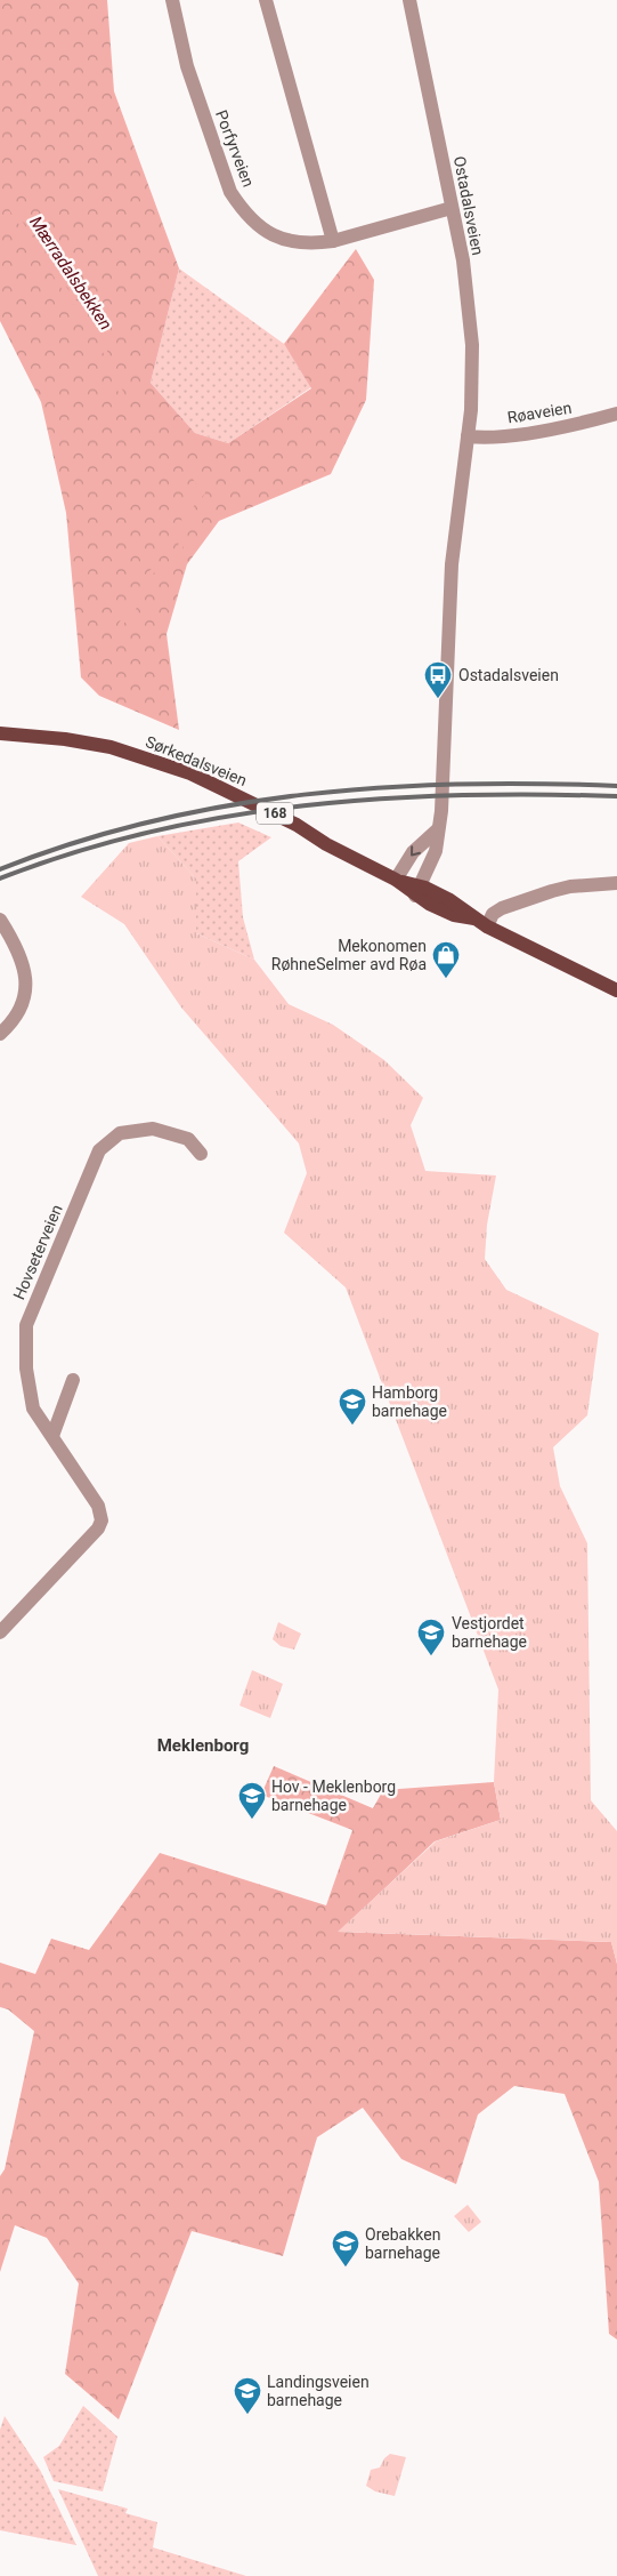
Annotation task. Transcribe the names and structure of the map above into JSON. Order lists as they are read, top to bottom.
{
  "streets": {
    "main road": ["Sørkedalsveien", "168"],
    "street": [
      "Porfyrveien",
      "Ostadalsveien",
      "Røaveien",
      "Hovseterveien"
    ]
  },
  "crossings": [
    ["Porfyrveien", "Ostadalsveien"],
    ["Ostadalsveien", "Røaveien"],
    ["Ostadalsveien", "Sørkedalsveien"]
  ],
  "districts": ["Meklenborg"],
  "water": ["Mærradalsbekken"],
  "places": {
    "bus stop": ["Ostadalsveien"],
    "shop": ["Mekonomen RøhneSelmer avd Røa"],
    "school or university": [
      "Hamborg barnehage",
      "Vestjordet barnehage",
      "Hov - Meklenborg barnehage",
      "Orebakken barnehage",
      "Landingsveien barnehage"
    ]
  }
}
